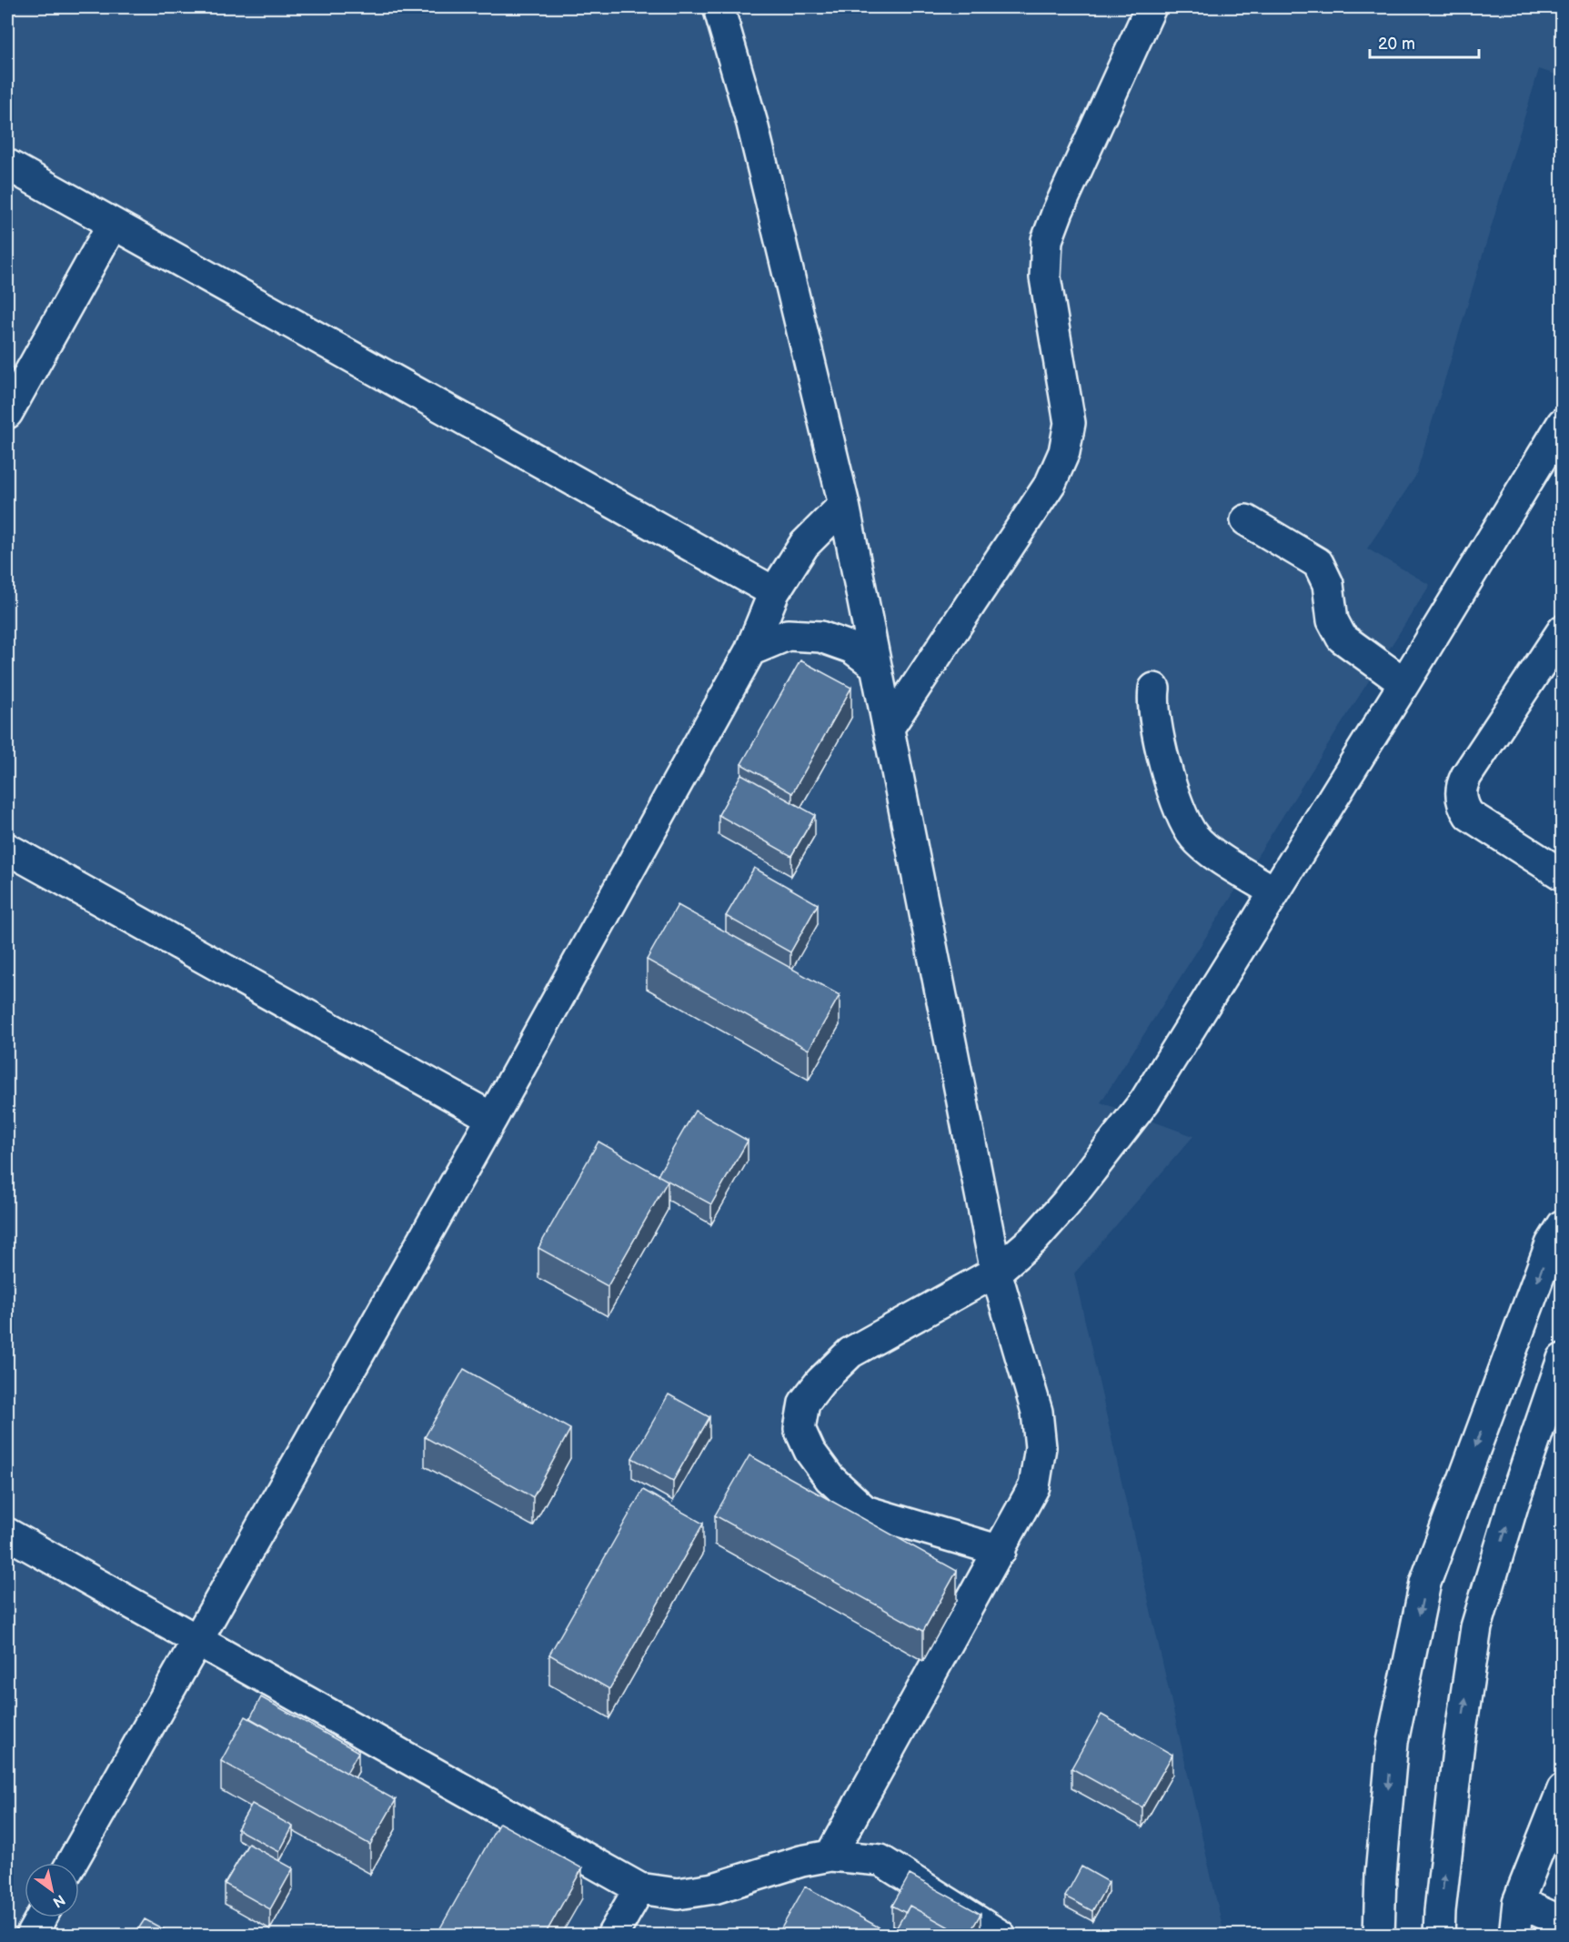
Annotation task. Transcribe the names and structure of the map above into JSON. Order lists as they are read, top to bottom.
{
  "scale_bar": "20 m",
  "north": "bottom right"
}
